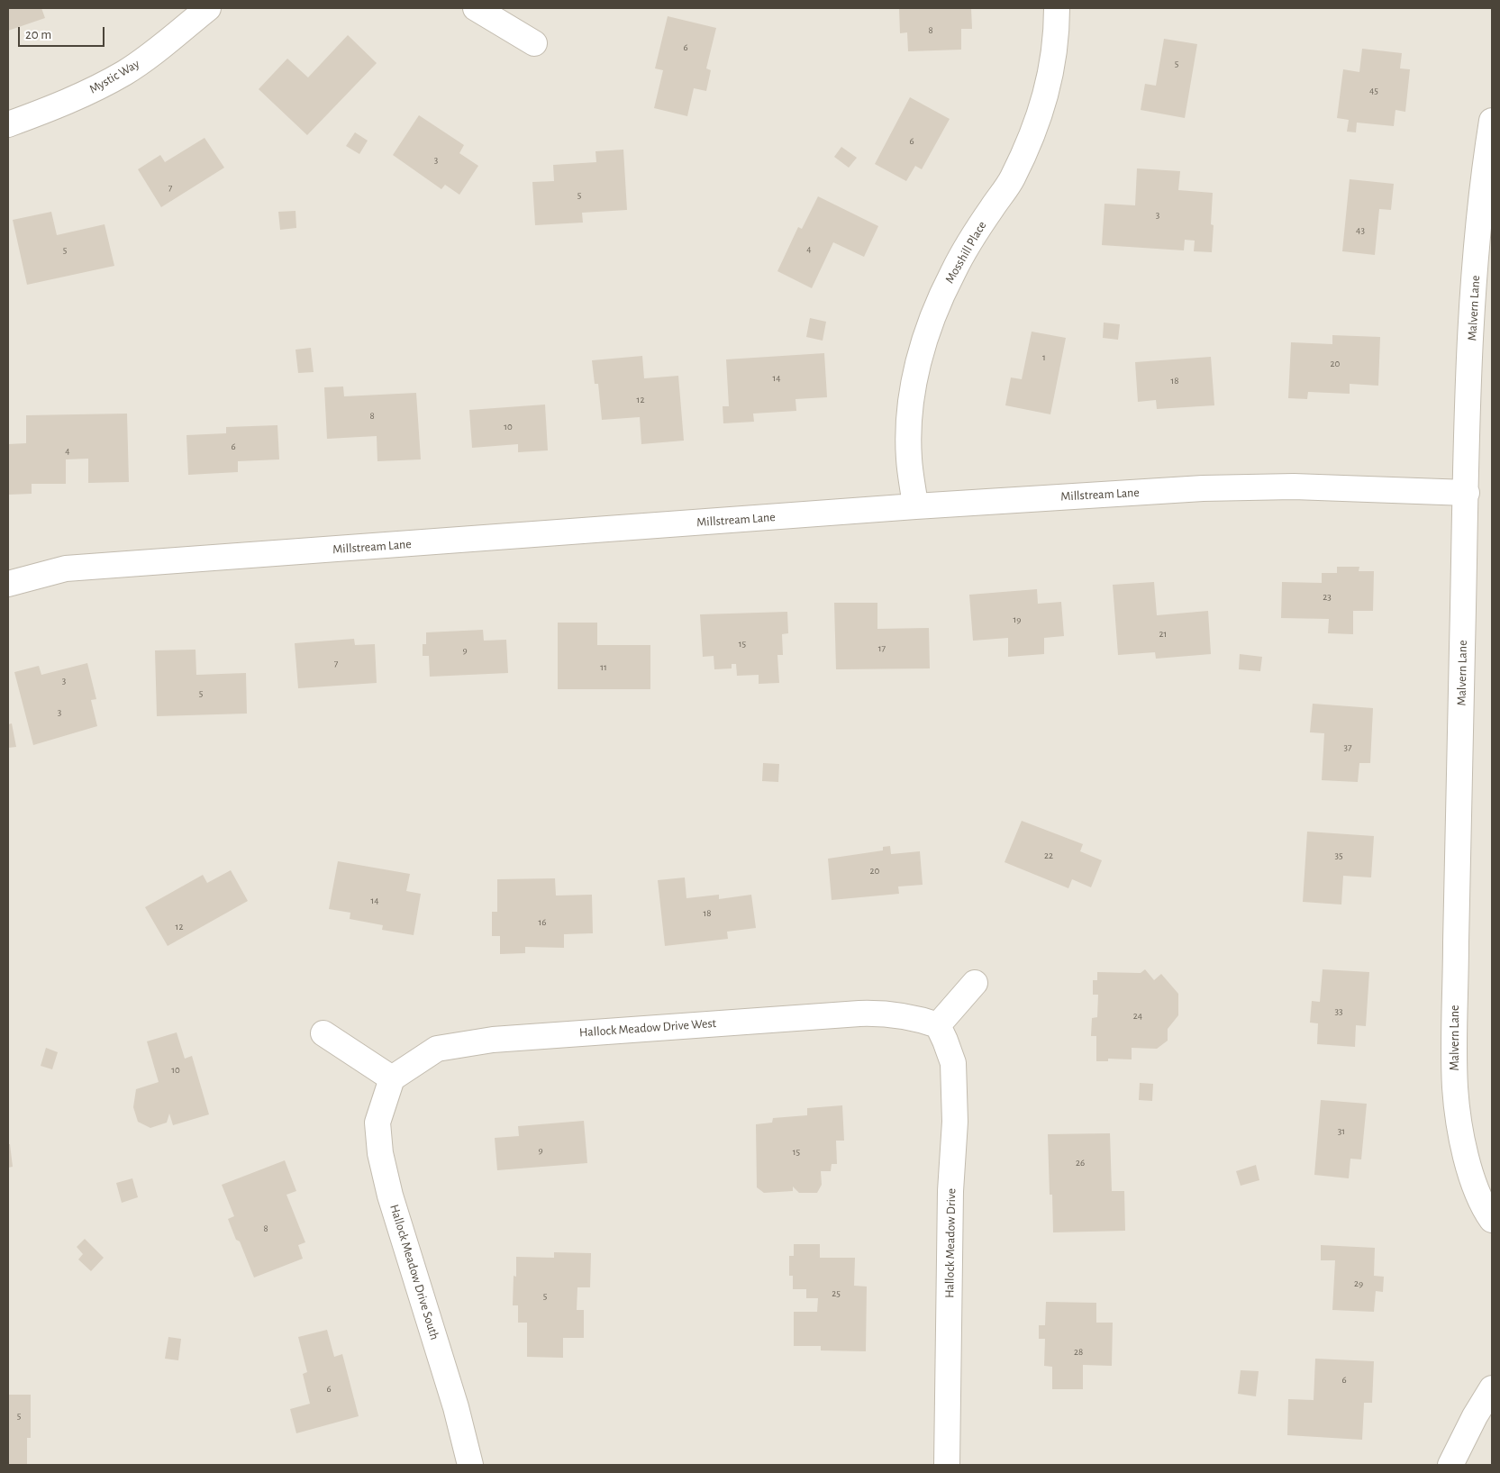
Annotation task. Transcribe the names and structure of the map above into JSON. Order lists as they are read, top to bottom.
{
  "streets": {
    "street": [
      "Mystic Way",
      "Mosshill Place",
      "Malvern Lane",
      "Millstream Lane",
      "Hallock Meadow Drive West",
      "Hallock Meadow Drive",
      "Hallock Meadow Drive South"
    ]
  },
  "crossings": [
    ["Mosshill Place", "Millstream Lane"],
    ["Malvern Lane", "Millstream Lane"],
    ["Hallock Meadow Drive West", "Hallock Meadow Drive"],
    ["Hallock Meadow Drive West", "Hallock Meadow Drive South"]
  ],
  "house_numbers": [
    "8",
    "6",
    "5",
    "45",
    "6",
    "3",
    "7",
    "5",
    "3",
    "43",
    "4",
    "5",
    "1",
    "20",
    "14",
    "18",
    "12",
    "8",
    "10",
    "6",
    "4",
    "23",
    "19",
    "21",
    "15",
    "17",
    "9",
    "7",
    "11",
    "3",
    "5",
    "3",
    "37",
    "22",
    "35",
    "20",
    "14",
    "18",
    "16",
    "12",
    "33",
    "24",
    "10",
    "31",
    "9",
    "15",
    "26",
    "8",
    "29",
    "25",
    "5",
    "28",
    "6",
    "6",
    "5"
  ],
  "scale_bar": "20 m"
}
